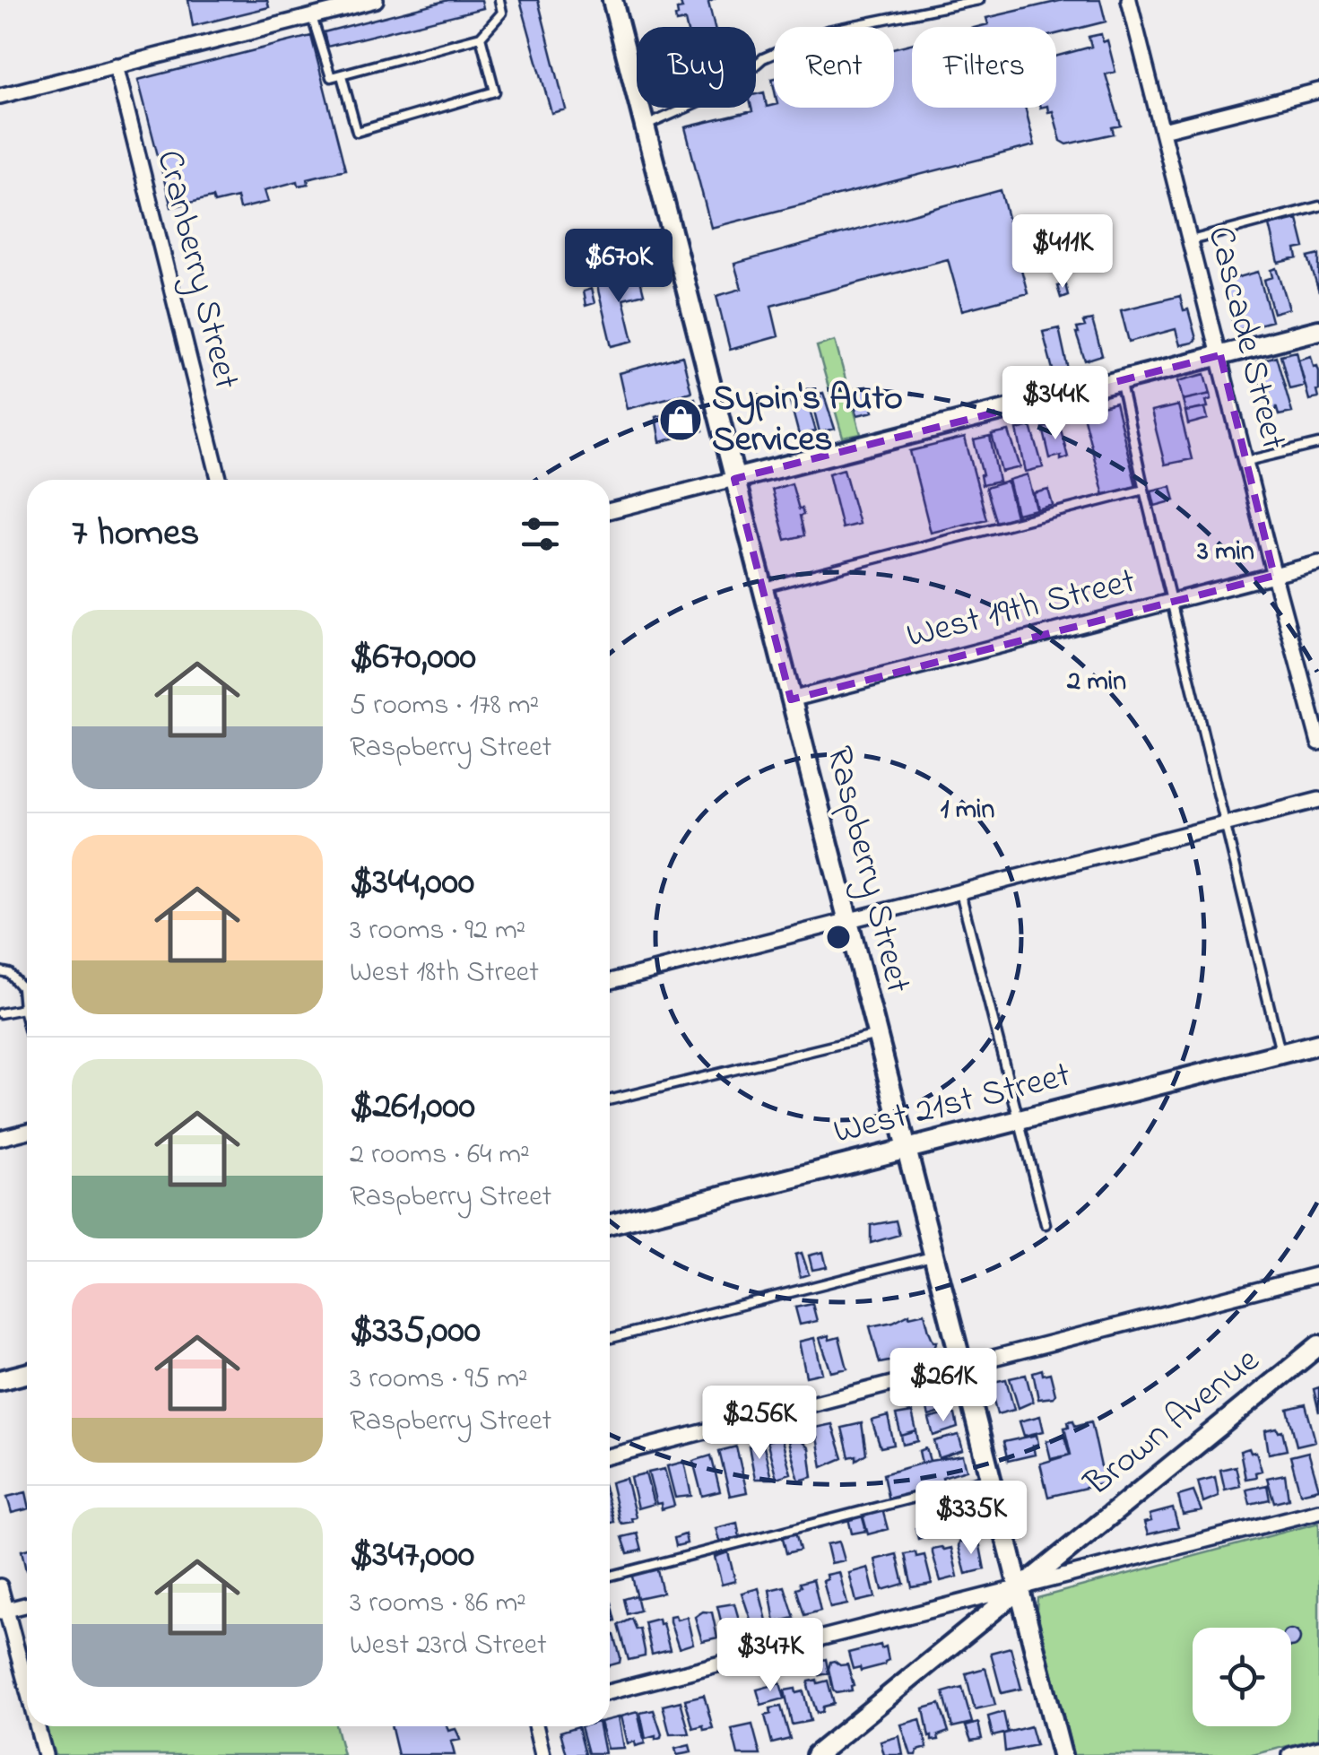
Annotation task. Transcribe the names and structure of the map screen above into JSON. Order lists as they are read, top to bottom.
{
  "streets": {
    "street": [
      "Cranberry Street",
      "Cascade Street",
      "West 19th Street",
      "Raspberry Street",
      "West 21st Street",
      "Brown Avenue"
    ]
  },
  "crossings": [
    ["Cascade Street", "West 19th Street"],
    ["West 19th Street", "Raspberry Street"],
    ["Raspberry Street", "West 21st Street"],
    ["Raspberry Street", "Brown Avenue"]
  ],
  "places": {
    "shop": ["Sypin's Auto Services"]
  },
  "page": {
    "chip": ["Buy", "Rent", "Filters"],
    "price": [
      "$411K",
      "$670K",
      "$344K",
      "$261K",
      "$256K",
      "$335K",
      "$347K"
    ],
    "heading": "7 homes",
    "list": [
      {
        "name": "$670,000",
        "note": "5 rooms · 178 m² · Raspberry Street"
      },
      {
        "name": "$344,000",
        "note": "3 rooms · 92 m² · West 18th Street"
      },
      {
        "name": "$261,000",
        "note": "2 rooms · 64 m² · Raspberry Street"
      },
      {
        "name": "$335,000",
        "note": "3 rooms · 95 m² · Raspberry Street"
      },
      {
        "name": "$347,000",
        "note": "3 rooms · 86 m² · West 23rd Street"
      }
    ]
  },
  "rings": ["3 min", "2 min", "1 min"]
}
